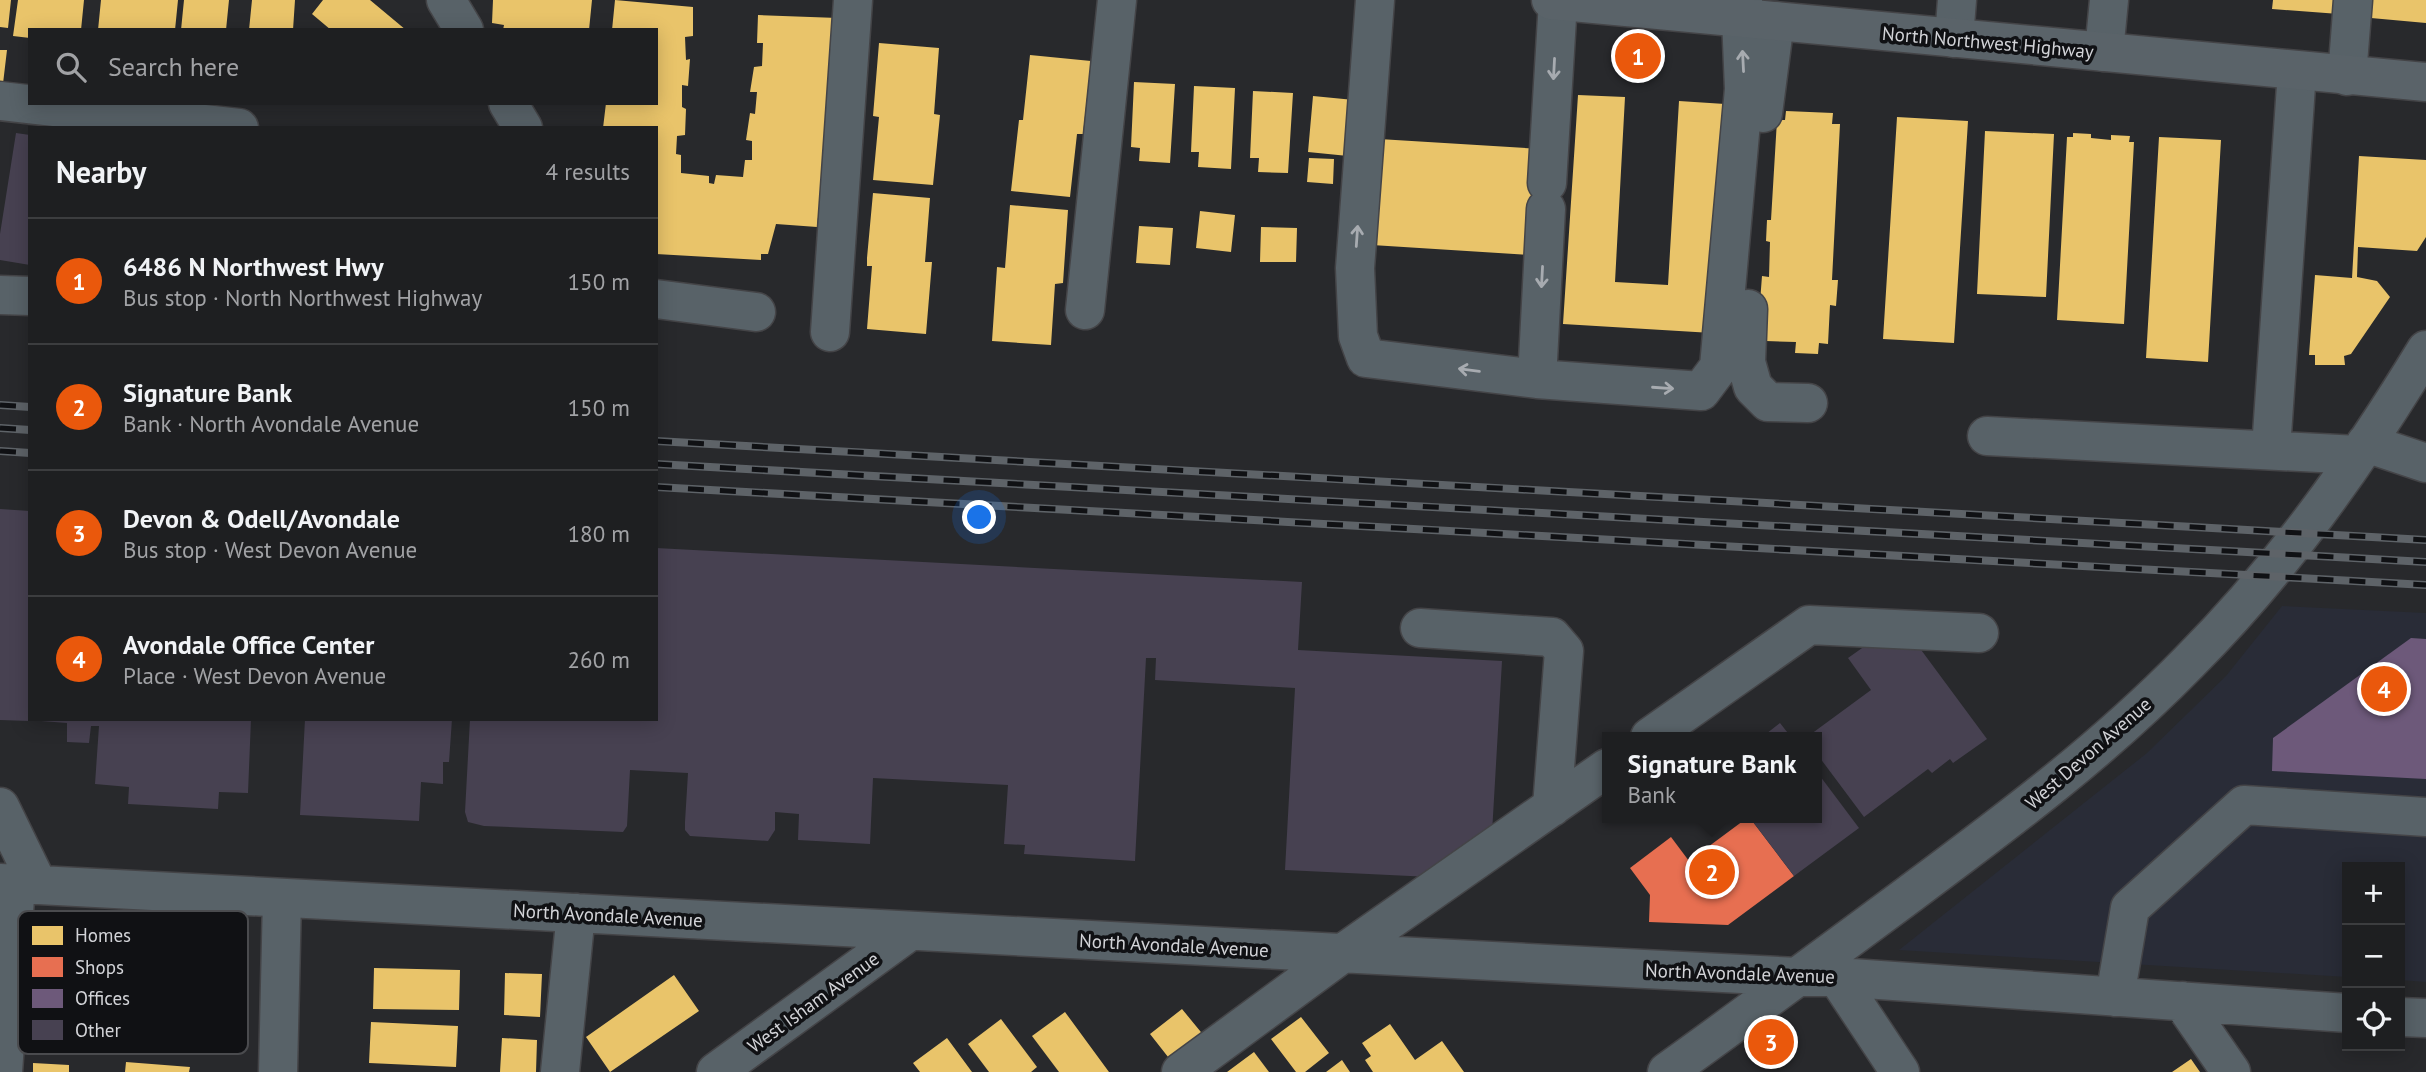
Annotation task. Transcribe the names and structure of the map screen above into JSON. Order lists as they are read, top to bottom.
{
  "streets": {
    "main road": ["North Northwest Highway"],
    "street": ["West Devon Avenue", "North Avondale Avenue", "West Isham Avenue"]
  },
  "crossings": [
    ["West Devon Avenue", "North Avondale Avenue"],
    ["North Avondale Avenue", "West Isham Avenue"]
  ],
  "legend": [
    "Homes",
    "Shops",
    "Offices",
    "Other"
  ],
  "page": {
    "search": "Search here",
    "pins": [
      "1",
      "4",
      "2",
      "3"
    ],
    "heading": ["Nearby", "4 results"],
    "list": [
      {
        "mark": "1",
        "name": "6486 N Northwest Hwy",
        "note": "Bus stop · North Northwest Highway",
        "value": "150 m"
      },
      {
        "mark": "2",
        "name": "Signature Bank",
        "note": "Bank · North Avondale Avenue",
        "value": "150 m"
      },
      {
        "mark": "3",
        "name": "Devon & Odell/Avondale",
        "note": "Bus stop · West Devon Avenue",
        "value": "180 m"
      },
      {
        "mark": "4",
        "name": "Avondale Office Center",
        "note": "Place · West Devon Avenue",
        "value": "260 m"
      }
    ],
    "popup": ["Signature Bank", "Bank"],
    "map_buttons": ["+", "−"]
  }
}
